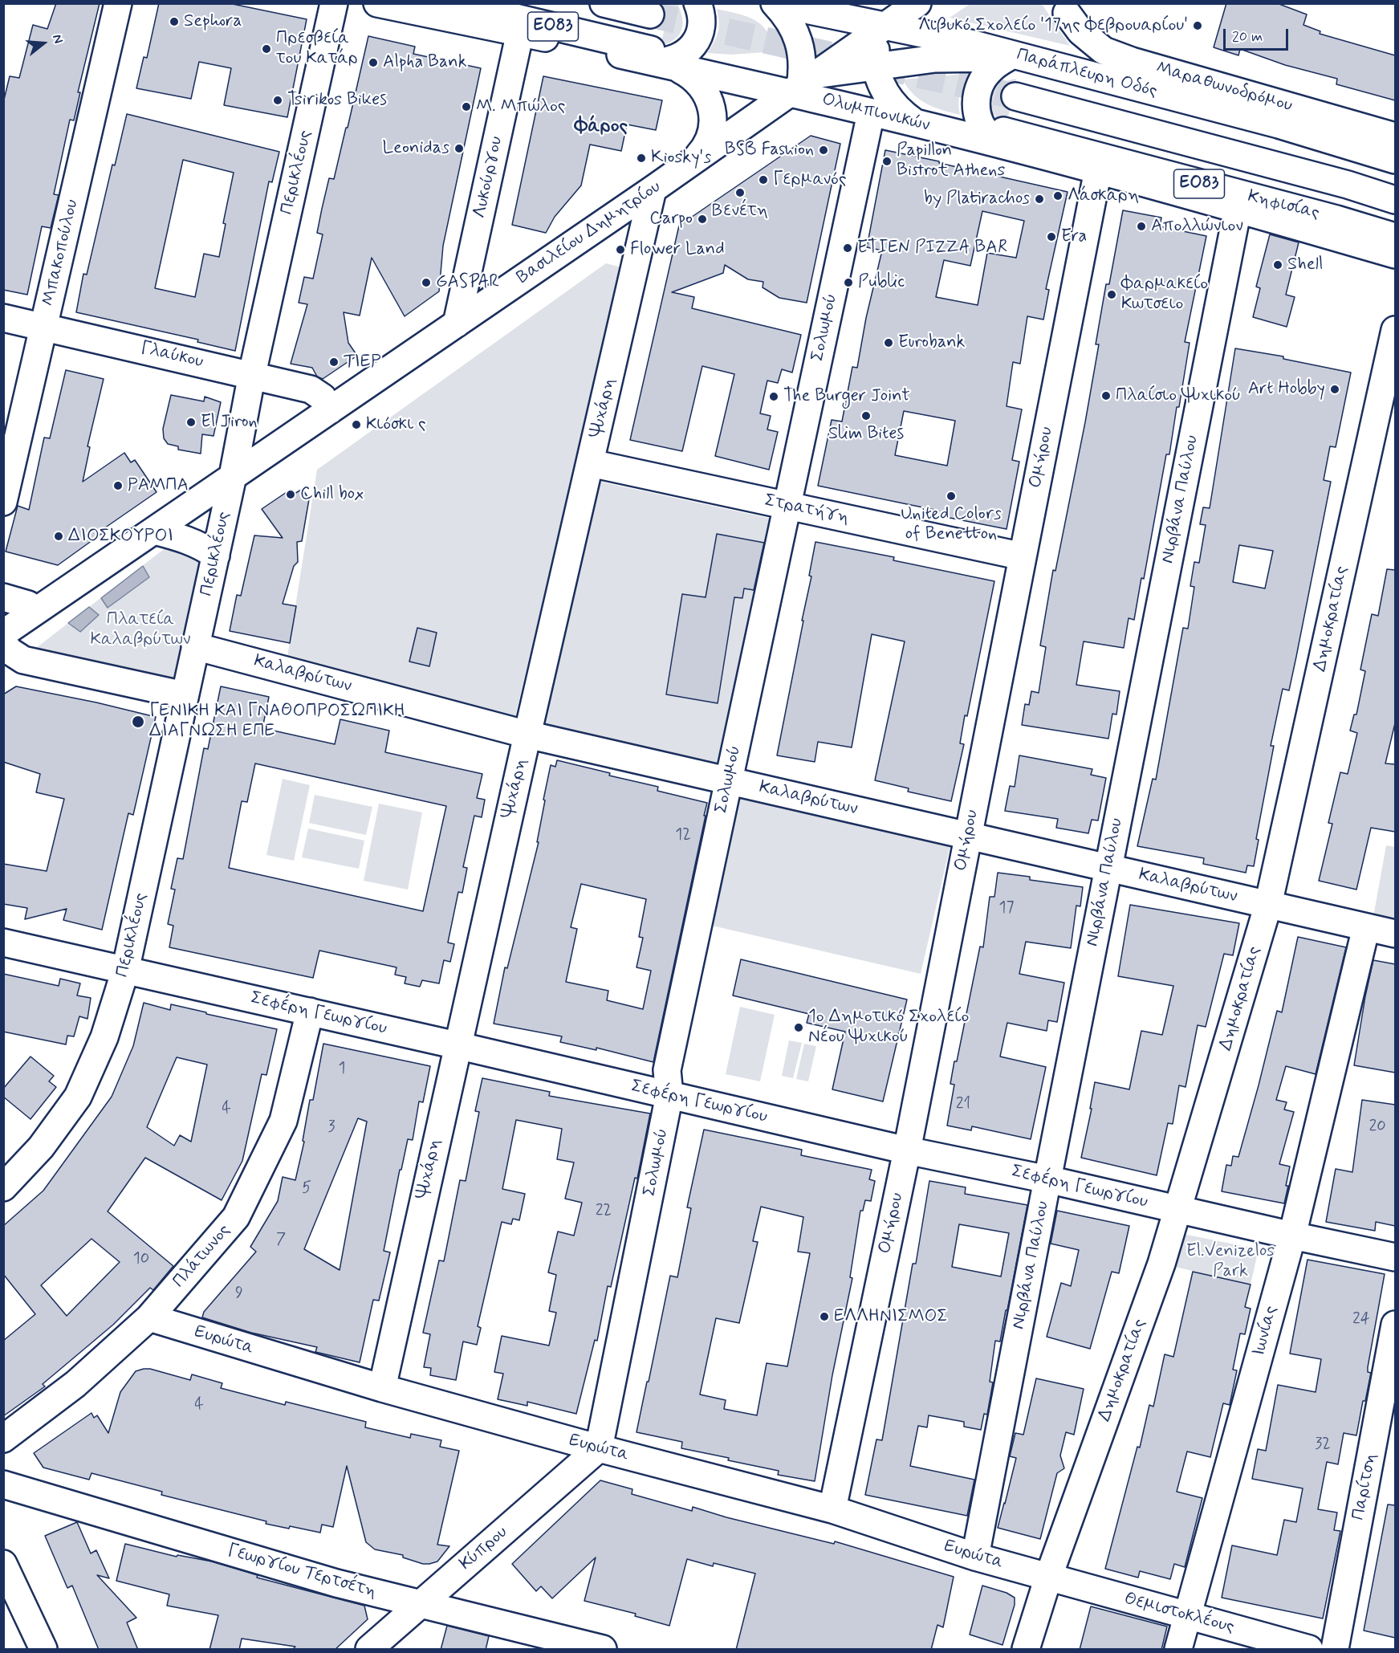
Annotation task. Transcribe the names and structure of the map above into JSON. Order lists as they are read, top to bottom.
{
  "streets": {
    "street": [
      "ΕΟ83",
      "Παράπλευρη Οδός",
      "Μαραθωνοδρόμου",
      "Ολυμπιονικών",
      "Περικλέους",
      "Λυκούργου",
      "Κηφισίας",
      "Βασιλείου Δημητρίου",
      "Μπακοπούλου",
      "Σολωμού",
      "Γλαύκου",
      "Ψυχάρη",
      "Ομήρου",
      "Νιρβάνα Παύλου",
      "Στρατήγη",
      "Δημοκρατίας",
      "Καλαβρύτων",
      "Σεφέρη Γεωργίου",
      "Πλάτωνος",
      "Ιωνίας",
      "Ευρώτα",
      "Παρίτση",
      "Κύπρου",
      "Γεωργίου Τερτσέτη",
      "Θεμιστοκλέους"
    ]
  },
  "crossings": [
    ["ΕΟ83", "Ολυμπιονικών"],
    ["Παράπλευρη Οδός", "Βασιλείου Δημητρίου"],
    ["Ολυμπιονικών", "Λυκούργου"],
    ["Ολυμπιονικών", "Κηφισίας"],
    ["Ολυμπιονικών", "Βασιλείου Δημητρίου"],
    ["Ολυμπιονικών", "Σολωμού"],
    ["Ολυμπιονικών", "Ομήρου"],
    ["Ολυμπιονικών", "Νιρβάνα Παύλου"],
    ["Περικλέους", "Βασιλείου Δημητρίου"],
    ["Περικλέους", "Γλαύκου"],
    ["Περικλέους", "Καλαβρύτων"],
    ["Περικλέους", "Σεφέρη Γεωργίου"],
    ["Λυκούργου", "Βασιλείου Δημητρίου"],
    ["Βασιλείου Δημητρίου", "Γλαύκου"],
    ["Βασιλείου Δημητρίου", "Ψυχάρη"],
    ["Μπακοπούλου", "Γλαύκου"],
    ["Σολωμού", "Στρατήγη"],
    ["Σολωμού", "Καλαβρύτων"],
    ["Σολωμού", "Σεφέρη Γεωργίου"],
    ["Σολωμού", "Ευρώτα"],
    ["Σολωμού", "Κύπρου"],
    ["Ψυχάρη", "Στρατήγη"],
    ["Ψυχάρη", "Καλαβρύτων"],
    ["Ψυχάρη", "Σεφέρη Γεωργίου"],
    ["Ψυχάρη", "Ευρώτα"],
    ["Ομήρου", "Στρατήγη"],
    ["Ομήρου", "Καλαβρύτων"],
    ["Ομήρου", "Σεφέρη Γεωργίου"],
    ["Ομήρου", "Ευρώτα"],
    ["Νιρβάνα Παύλου", "Καλαβρύτων"],
    ["Νιρβάνα Παύλου", "Σεφέρη Γεωργίου"],
    ["Νιρβάνα Παύλου", "Ευρώτα"],
    ["Δημοκρατίας", "Καλαβρύτων"],
    ["Δημοκρατίας", "Σεφέρη Γεωργίου"],
    ["Δημοκρατίας", "Ευρώτα"],
    ["Δημοκρατίας", "Θεμιστοκλέους"],
    ["Καλαβρύτων", "Ιωνίας"],
    ["Σεφέρη Γεωργίου", "Πλάτωνος"],
    ["Σεφέρη Γεωργίου", "Ιωνίας"],
    ["Πλάτωνος", "Ευρώτα"],
    ["Ιωνίας", "Θεμιστοκλέους"],
    ["Ευρώτα", "Κύπρου"],
    ["Ευρώτα", "Θεμιστοκλέους"],
    ["Κύπρου", "Γεωργίου Τερτσέτη"]
  ],
  "districts": ["Φάρος"],
  "parks": ["Πλατεία Καλαβρύτων", "El.Venizelos Park"],
  "places": [
    "Sephora",
    "Λιβυκό Σχολείο '17ης Φεβρουαρίου'",
    "Πρεσβεία του Κατάρ",
    "Alpha Bank",
    "Tsirikos Bikes",
    "Μ. Μπώλος",
    "Leonidas",
    "BSB Fashion",
    "Kiosky's",
    "Papillon Bistrot Athens",
    "Γερμανός",
    "Βενέτη",
    "Λάσκαρη",
    "by Platirachos",
    "Carpo",
    "Απολλώνιον",
    "Era",
    "ETIEN PIZZA BAR",
    "Flower Land",
    "Shell",
    "GASPAR",
    "Public",
    "Φαρμακείο Κωτσειο",
    "Eurobank",
    "ΤΙΕΡ",
    "Art Hobby",
    "Πλαίσιο Ψυχικού",
    "The Burger Joint",
    "Slim Bites",
    "El Jiron",
    "Κιόσκι ς",
    "ΡΑΜΠΑ",
    "Chill box",
    "United Colors of Benetton",
    "ΔΙΟΣΚΟΥΡΟΙ",
    "ΓΕΝΙΚΗ ΚΑΙ ΓΝΑΘΟΠΡΟΣΩΠΙΚΗ ΔΙΑΓΝΩΣΗ ΕΠΕ",
    "1ο Δημοτικό Σχολείο Νέου Ψυχικού",
    "ΕΛΛΗΝΙΣΜΟΣ"
  ],
  "house_numbers": [
    "12",
    "17",
    "1",
    "21",
    "4",
    "20",
    "3",
    "5",
    "22",
    "7",
    "10",
    "9",
    "24",
    "4",
    "32"
  ],
  "scale_bar": "20 m",
  "north": "right"
}
